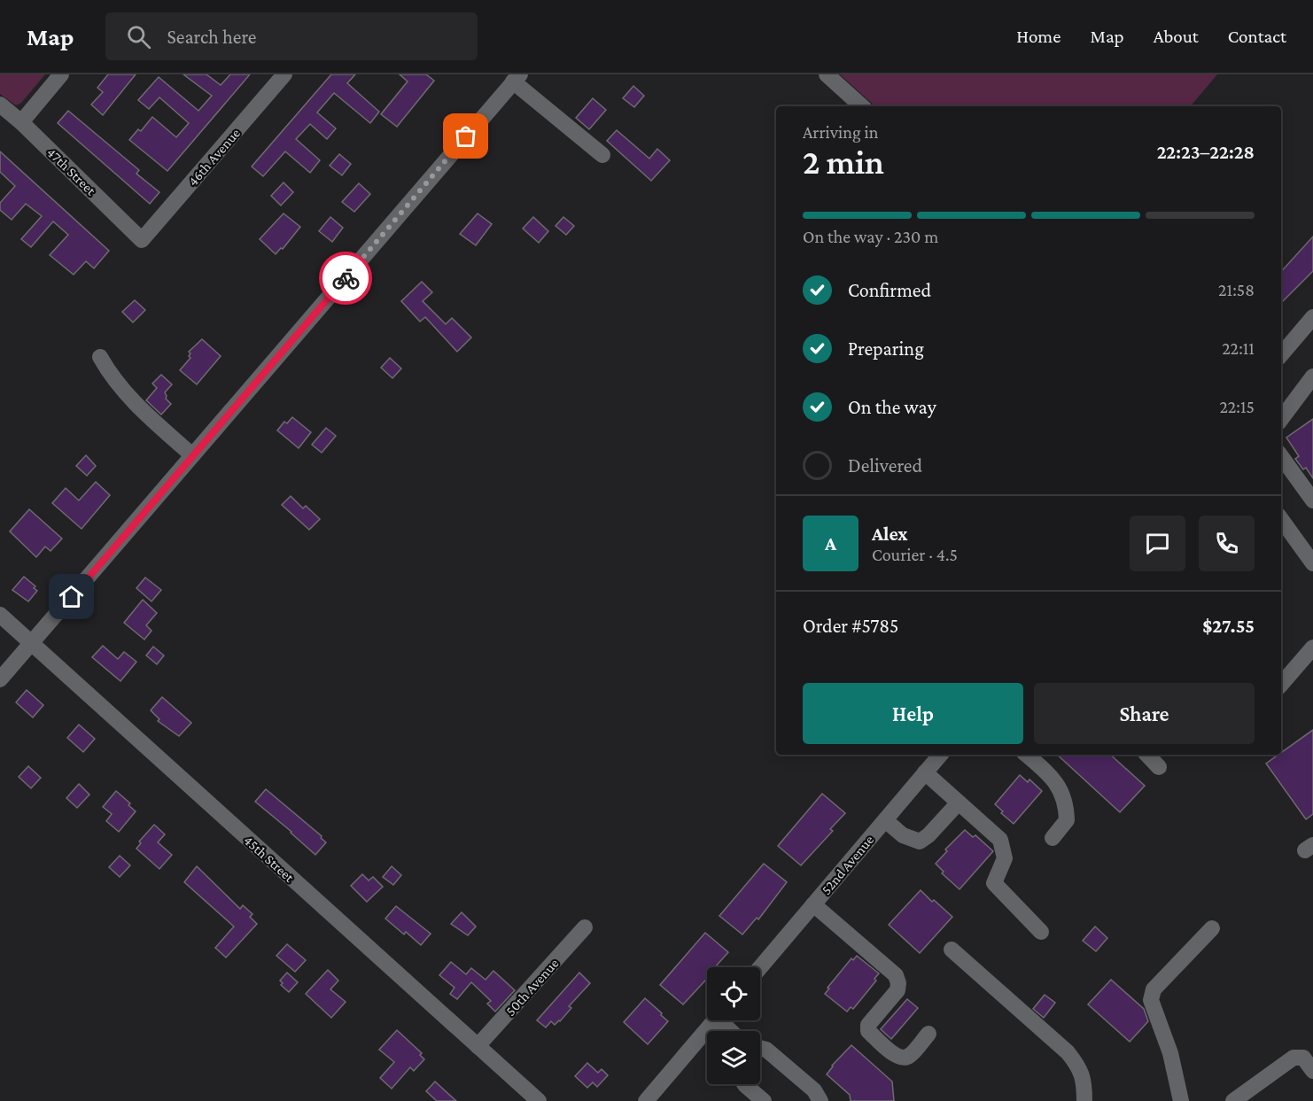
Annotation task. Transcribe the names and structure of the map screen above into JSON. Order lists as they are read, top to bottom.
{
  "streets": {
    "street": [
      "46th Avenue",
      "47th Street",
      "45th Street",
      "52nd Avenue",
      "50th Avenue"
    ]
  },
  "crossings": [
    ["46th Avenue", "47th Street"],
    ["45th Street", "50th Avenue"]
  ],
  "page": {
    "header": "Map",
    "search": "Search here",
    "nav": [
      "Home",
      "Map",
      "About",
      "Contact"
    ],
    "heading": ["2 min", "Arriving in", "22:23–22:28"],
    "panel": [
      "Alex",
      "Courier · 4.5",
      "Order #5785",
      "$27.55"
    ],
    "bar": "On the way · 230 m",
    "list": [
      ["Confirmed", "21:58"],
      ["Preparing", "22:11"],
      ["On the way", "22:15"],
      "Delivered"
    ],
    "round": "A",
    "buttons": ["Help", "Share"]
  }
}
